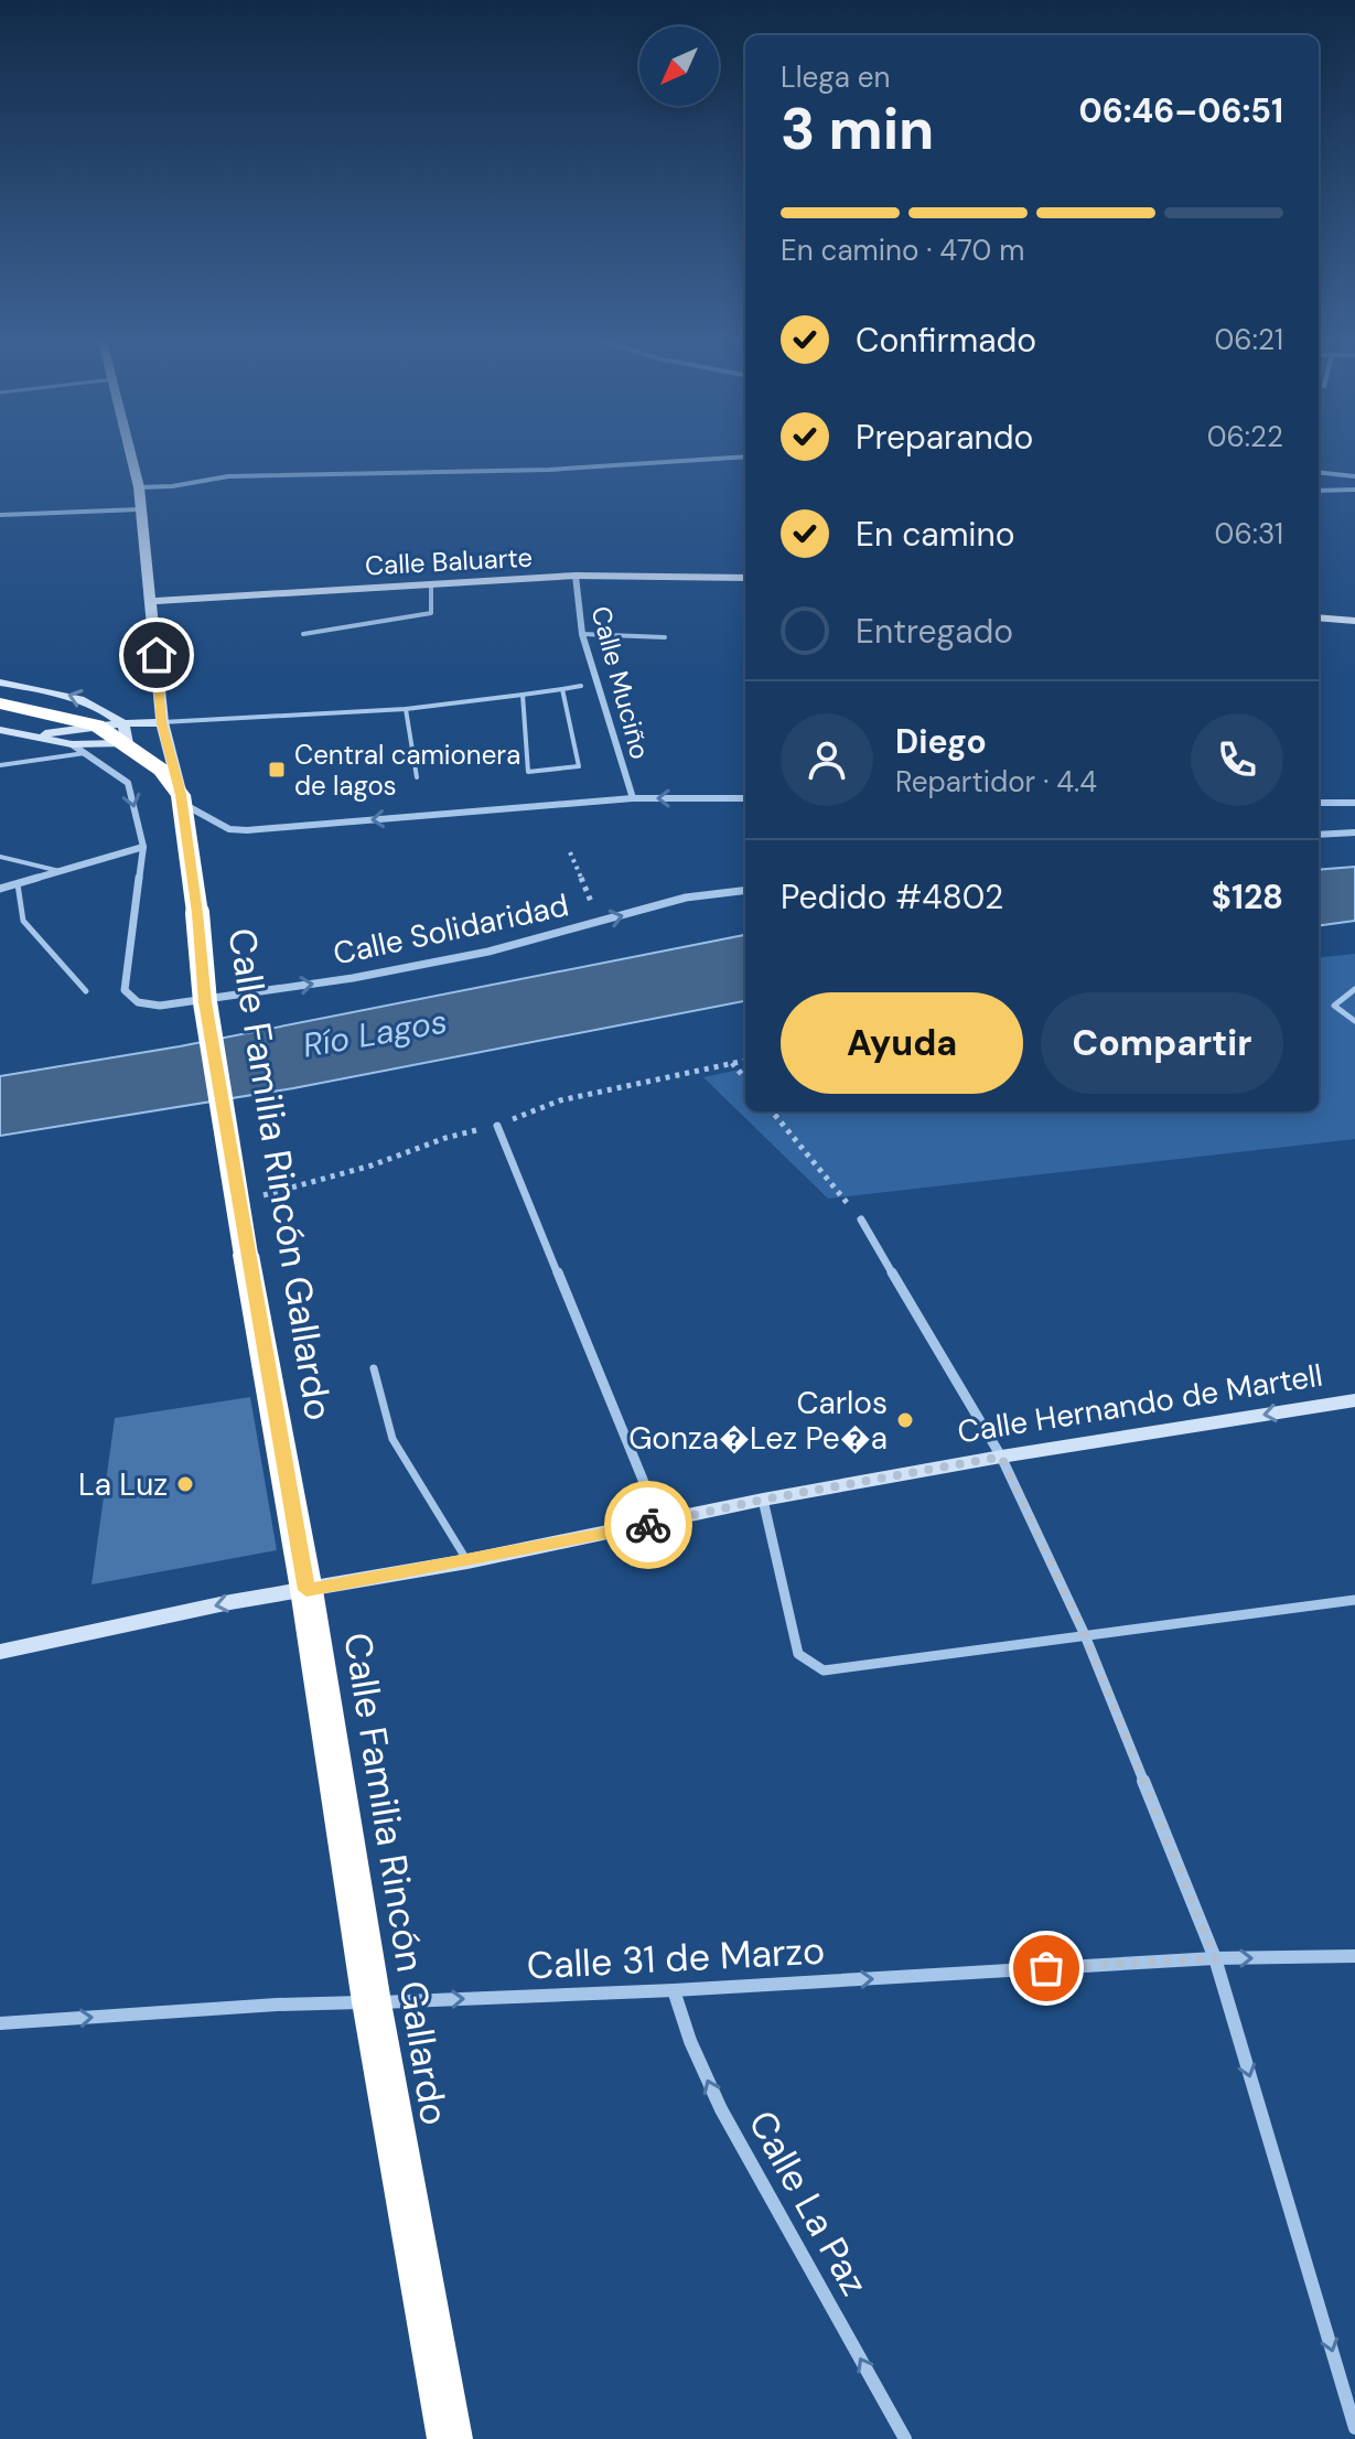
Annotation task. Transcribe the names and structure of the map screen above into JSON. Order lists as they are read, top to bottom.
{
  "streets": {
    "highway": ["Calle Familia Rincón Gallardo"],
    "street": [
      "Calle Baluarte",
      "Calle Muciño",
      "Calle Solidaridad",
      "Calle Hernando de Martell",
      "Calle 31 de Marzo",
      "Calle La Paz"
    ]
  },
  "crossings": [
    ["Calle Baluarte", "Calle Muciño"],
    ["Calle Familia Rincón Gallardo", "Calle Hernando de Martell"],
    ["Calle Familia Rincón Gallardo", "Calle 31 de Marzo"],
    ["Calle 31 de Marzo", "Calle La Paz"]
  ],
  "one_way": ["Calle Hernando de Martell", "Calle 31 de Marzo", "Calle La Paz"],
  "water": ["Río Lagos"],
  "places": {
    "transit": ["Central camionera de lagos"],
    "other": ["Carlos Gonza�Lez Pe�a", "La Luz"]
  },
  "north": "bottom left",
  "page": {
    "heading": ["3 min", "Llega en", "06:46–06:51"],
    "panel": [
      "Diego",
      "Repartidor · 4.4",
      "Pedido #4802",
      "$128"
    ],
    "bar": "En camino · 470 m",
    "list": [
      ["Confirmado", "06:21"],
      ["Preparando", "06:22"],
      ["En camino", "06:31"],
      "Entregado"
    ],
    "buttons": ["Ayuda", "Compartir"]
  }
}
